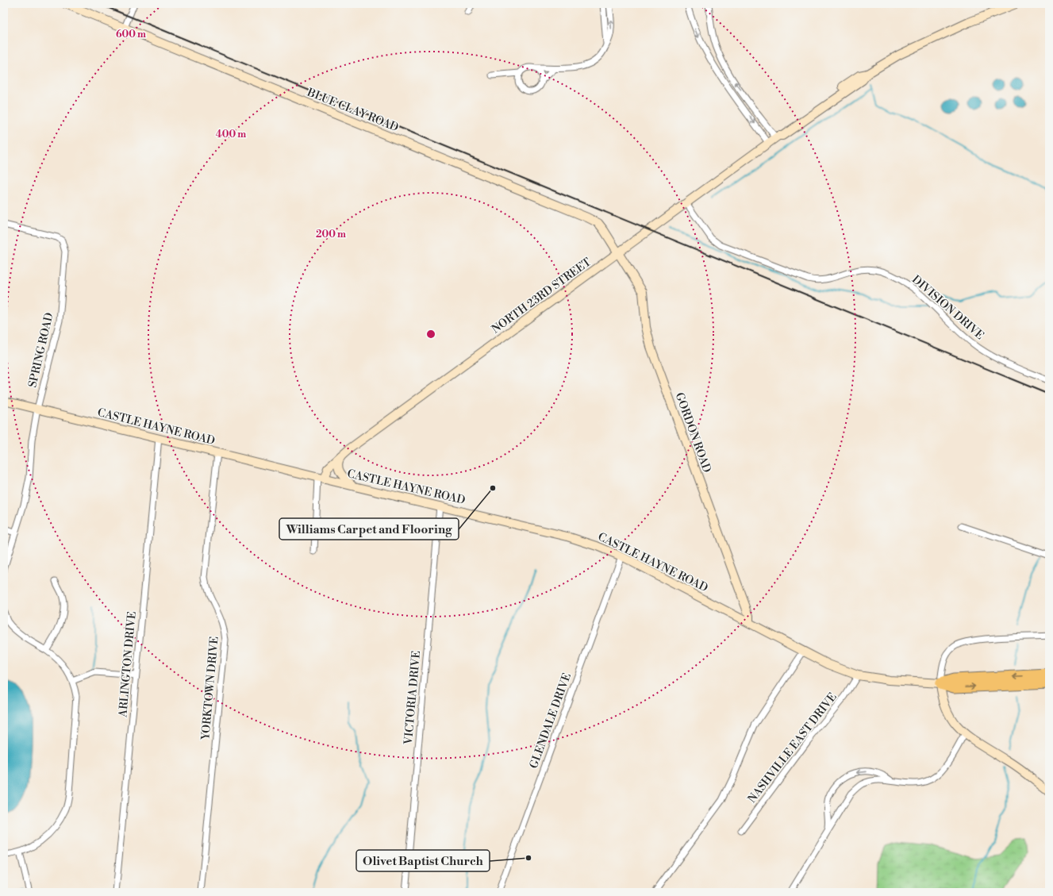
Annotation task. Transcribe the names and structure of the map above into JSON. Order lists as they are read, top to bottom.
{
  "streets": {
    "main road": [
      "BLUE CLAY ROAD",
      "NORTH 23RD STREET",
      "CASTLE HAYNE ROAD",
      "GORDON ROAD"
    ],
    "street": [
      "DIVISION DRIVE",
      "SPRING ROAD",
      "ARLINGTON DRIVE",
      "YORKTOWN DRIVE",
      "VICTORIA DRIVE",
      "GLENDALE DRIVE",
      "NASHVILLE EAST DRIVE"
    ]
  },
  "crossings": [
    ["BLUE CLAY ROAD", "NORTH 23RD STREET"],
    ["BLUE CLAY ROAD", "GORDON ROAD"],
    ["NORTH 23RD STREET", "DIVISION DRIVE"],
    ["NORTH 23RD STREET", "CASTLE HAYNE ROAD"],
    ["NORTH 23RD STREET", "GORDON ROAD"],
    ["SPRING ROAD", "CASTLE HAYNE ROAD"],
    ["CASTLE HAYNE ROAD", "GORDON ROAD"],
    ["CASTLE HAYNE ROAD", "ARLINGTON DRIVE"],
    ["CASTLE HAYNE ROAD", "YORKTOWN DRIVE"],
    ["CASTLE HAYNE ROAD", "VICTORIA DRIVE"],
    ["CASTLE HAYNE ROAD", "GLENDALE DRIVE"],
    ["CASTLE HAYNE ROAD", "NASHVILLE EAST DRIVE"]
  ],
  "places": ["Williams Carpet and Flooring", "Olivet Baptist Church"],
  "rings": ["600 m", "400 m", "200 m"]
}
